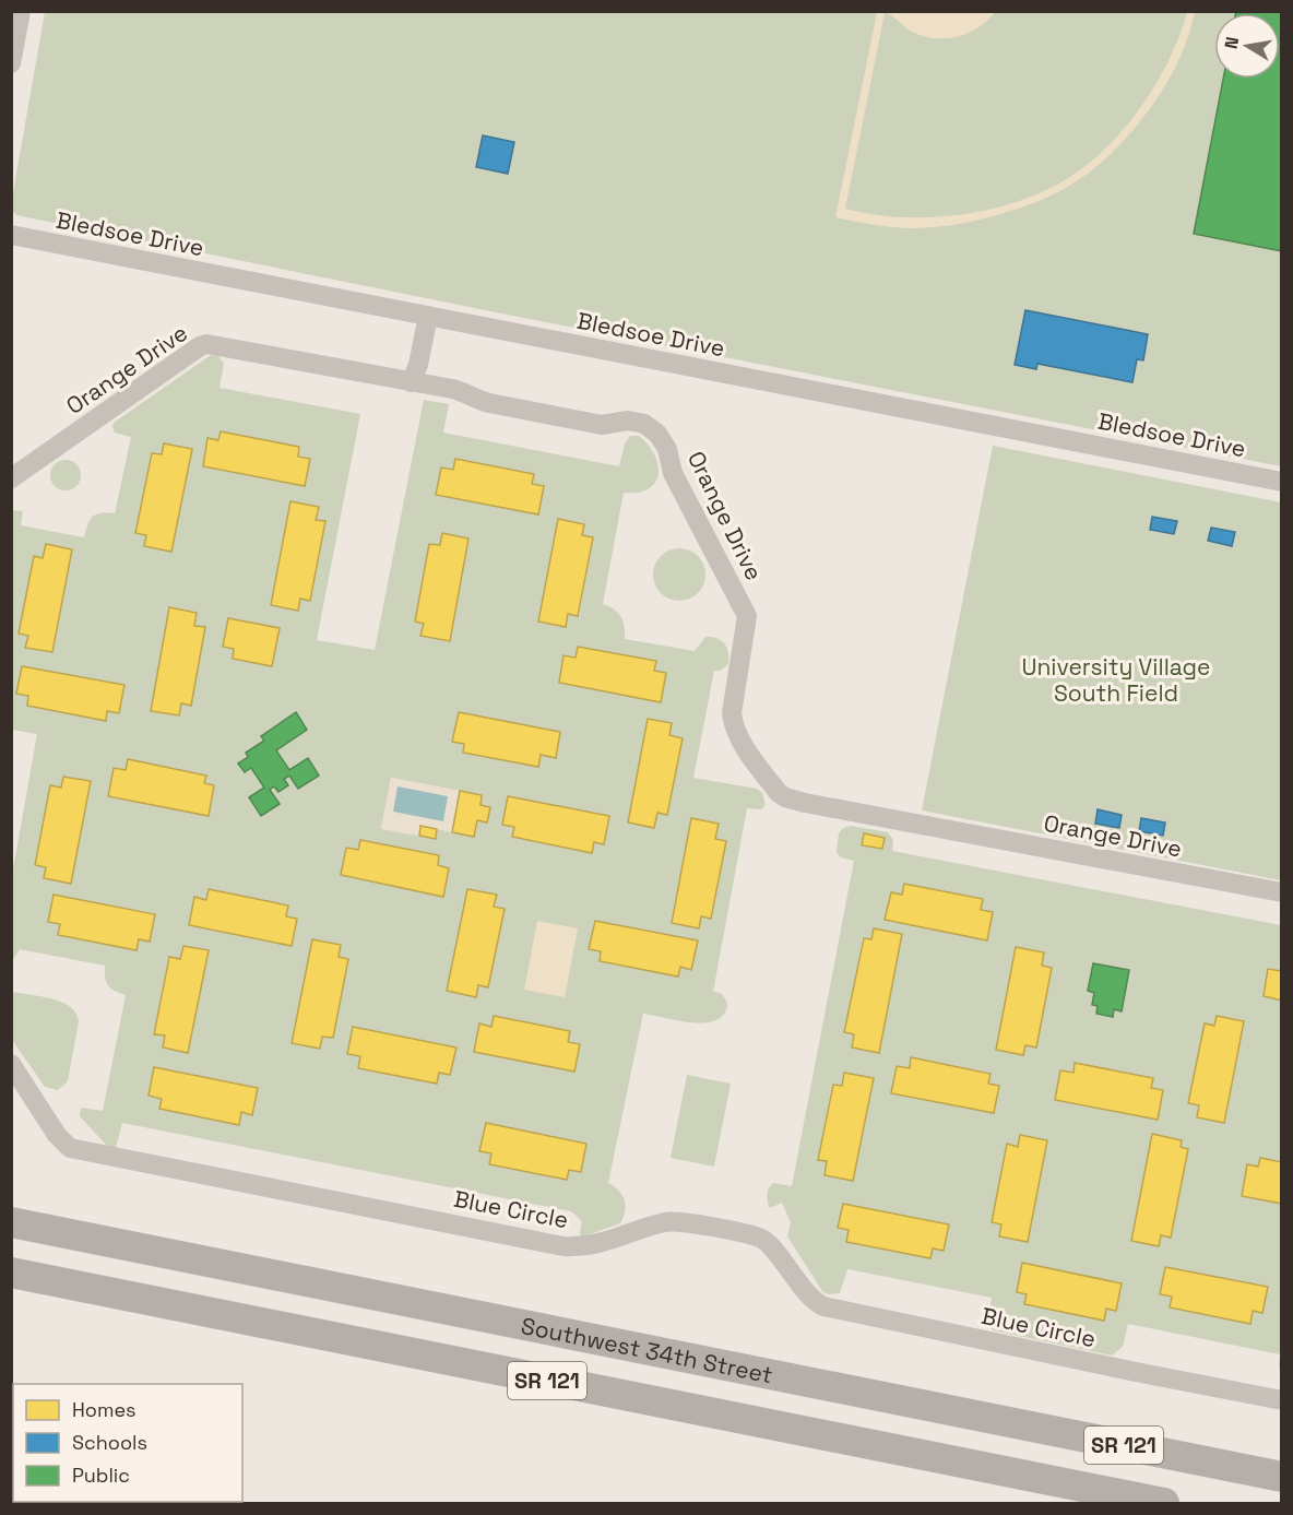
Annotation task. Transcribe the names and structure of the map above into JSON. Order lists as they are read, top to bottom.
{
  "streets": {
    "main road": ["Southwest 34th Street", "SR 121"],
    "street": ["Bledsoe Drive", "Orange Drive", "Blue Circle"]
  },
  "parks": ["University Village South Field"],
  "legend": ["Homes", "Schools", "Public"],
  "north": "left"
}
